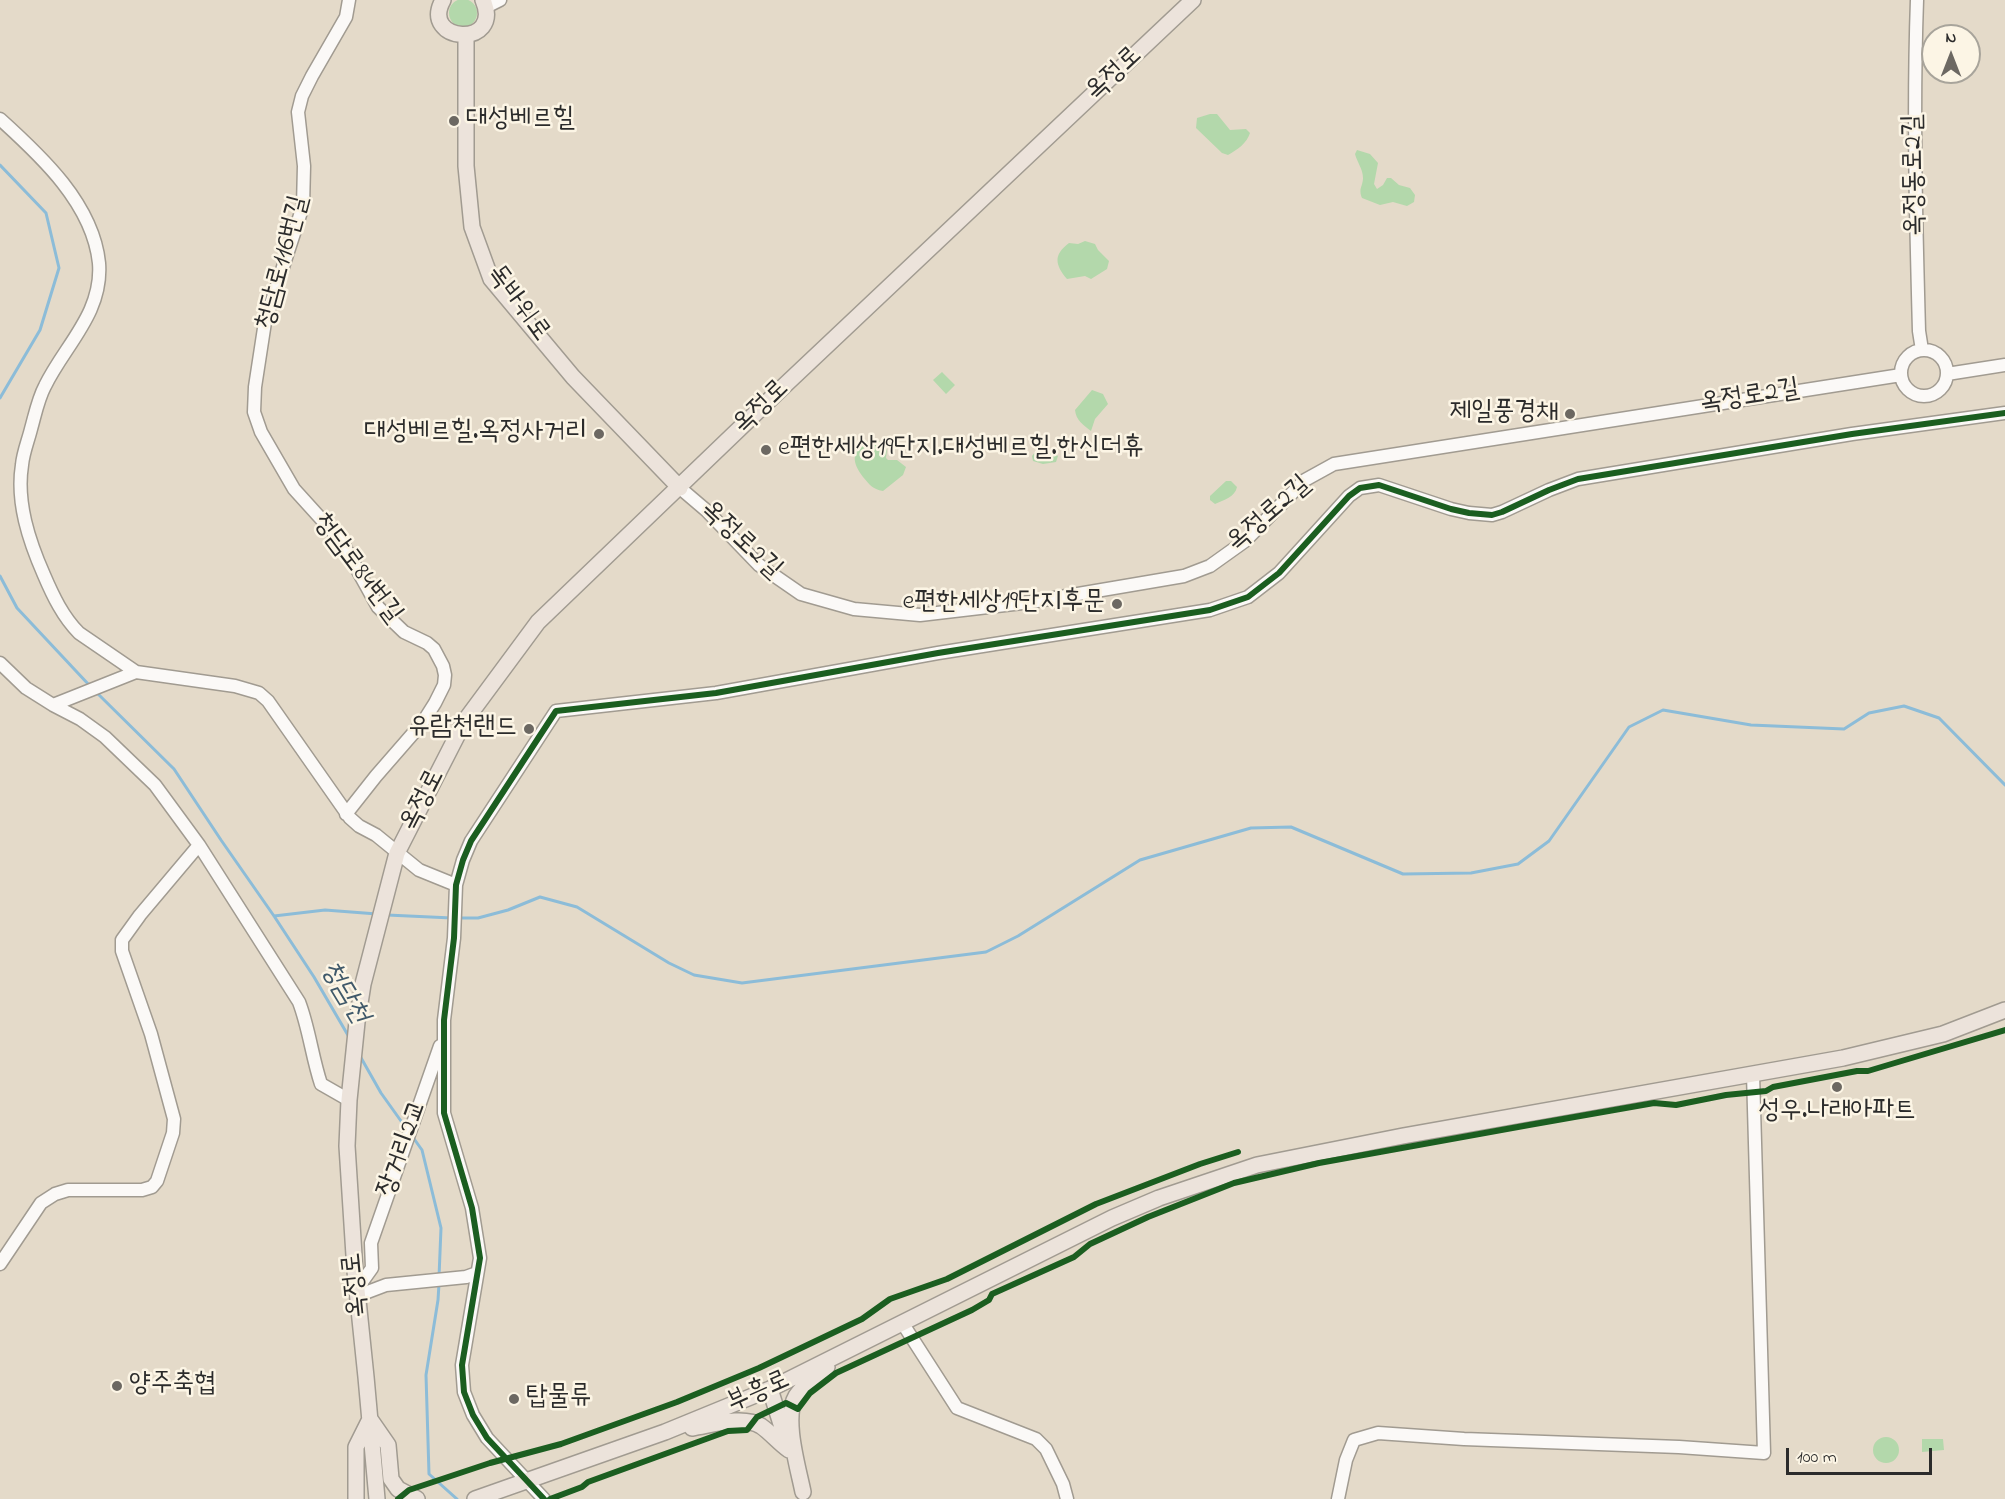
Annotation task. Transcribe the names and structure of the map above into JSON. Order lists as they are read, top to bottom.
{
  "streets": {
    "main road": ["옥정로", "독바위로", "부흥로"],
    "street": [
      "옥정동로2길",
      "청담로116번길",
      "옥정로2길",
      "청담로84번길",
      "장거리2교"
    ]
  },
  "crossings": [
    ["옥정로", "독바위로"],
    ["옥정로", "옥정로2길"],
    ["옥정로", "장거리2교"],
    ["옥정동로2길", "옥정로2길"],
    ["청담로116번길", "청담로84번길"],
    ["독바위로", "옥정로2길"]
  ],
  "water": ["청담천"],
  "places": [
    "대성베르힐",
    "제일풍경채",
    "대성베르힐.옥정사거리",
    "e편한세상19단지.대성베르힐.한신더휴",
    "e편한세상19단지후문",
    "유람천랜드",
    "성우.나래아파트",
    "양주축협",
    "탑물류"
  ],
  "scale_bar": "100 m",
  "north": "top"
}
